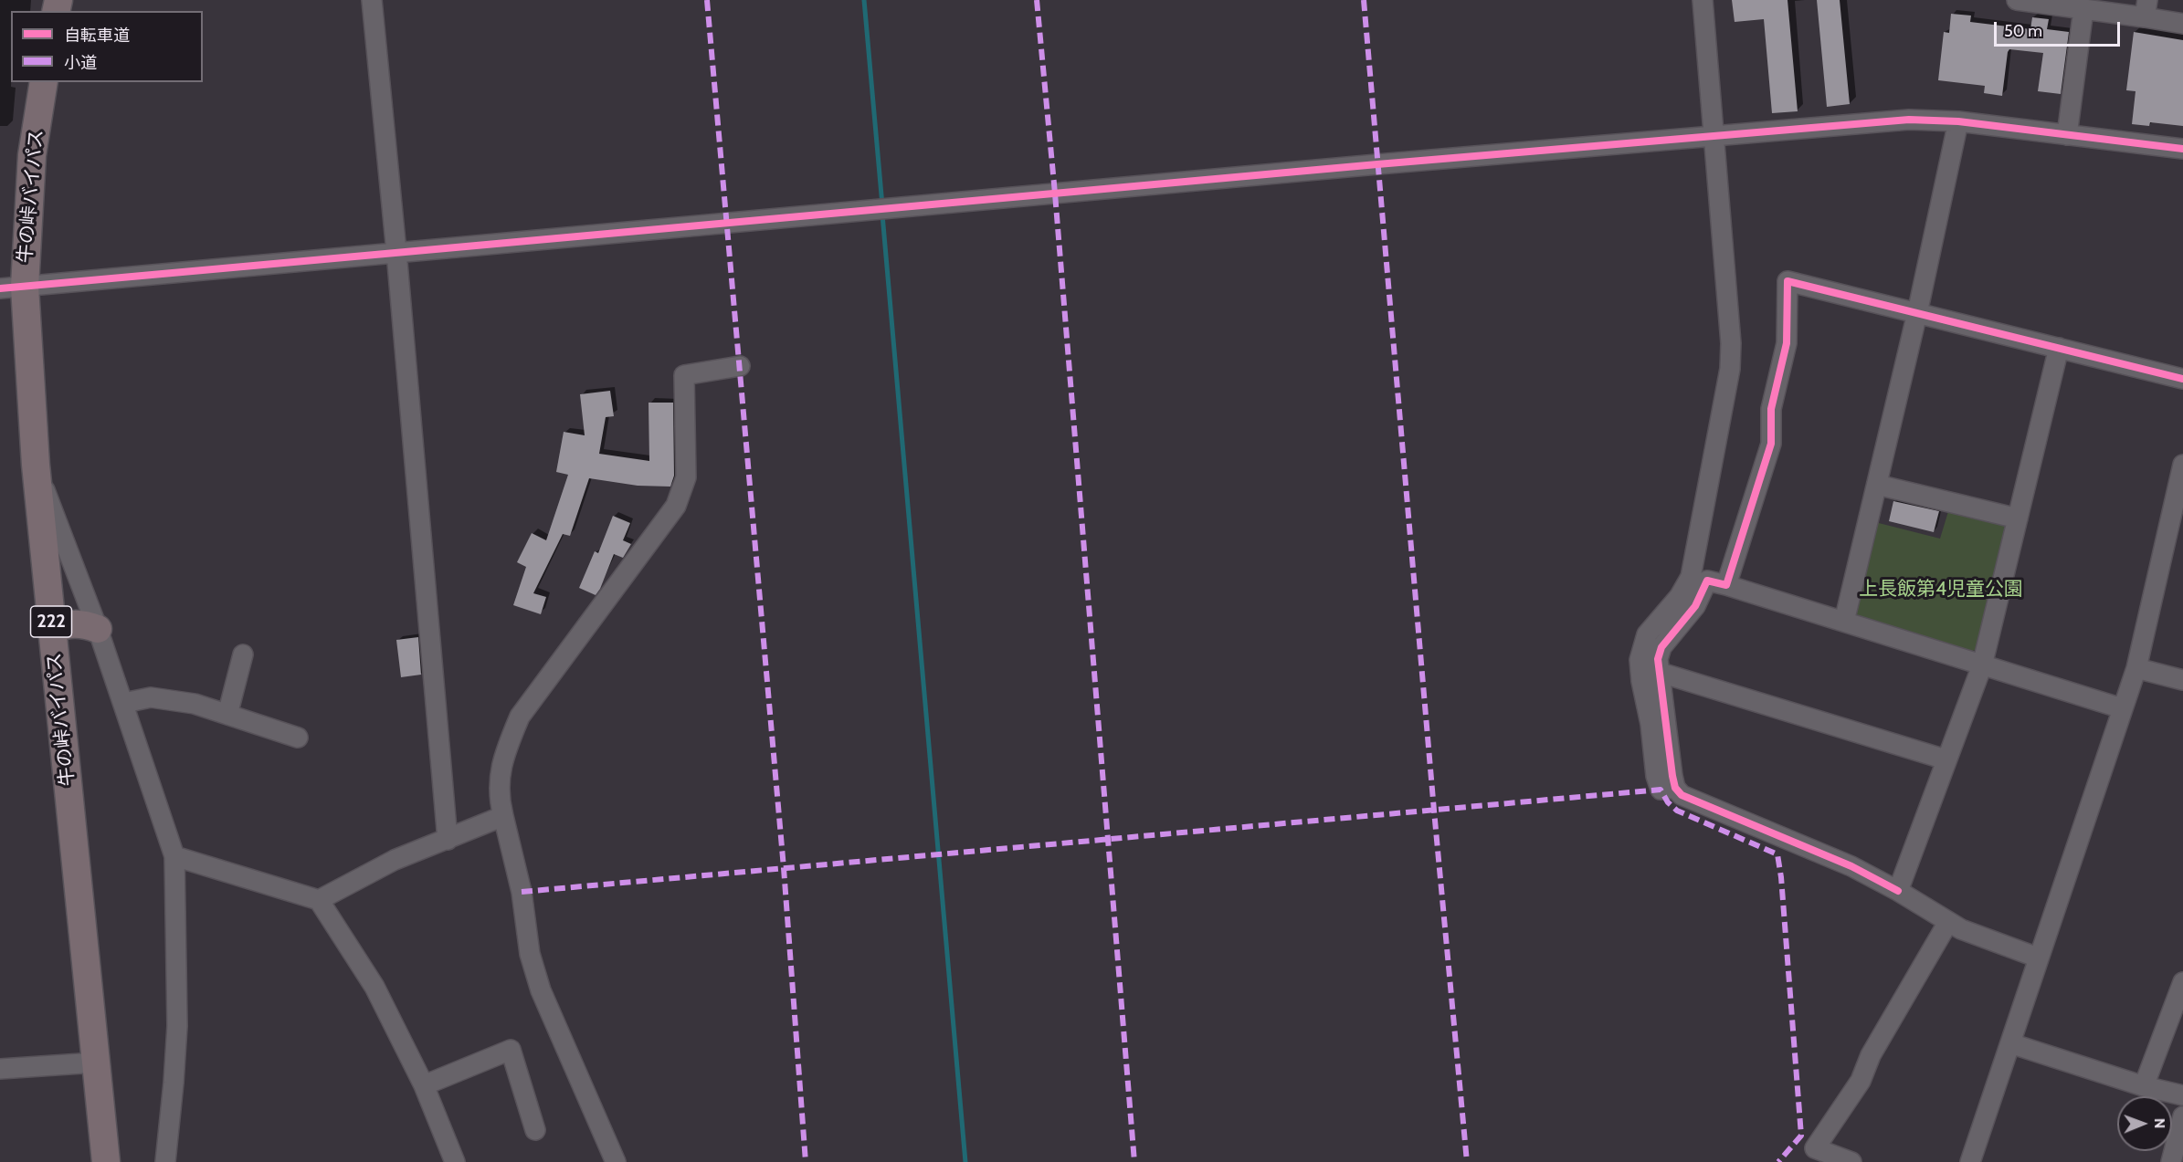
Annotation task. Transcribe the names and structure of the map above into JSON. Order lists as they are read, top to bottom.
{
  "streets": {
    "highway": ["牛の峠バイパス", "222"]
  },
  "parks": ["上長飯第4児童公園"],
  "legend": ["自転車道", "小道"],
  "scale_bar": "50 m",
  "north": "right"
}
